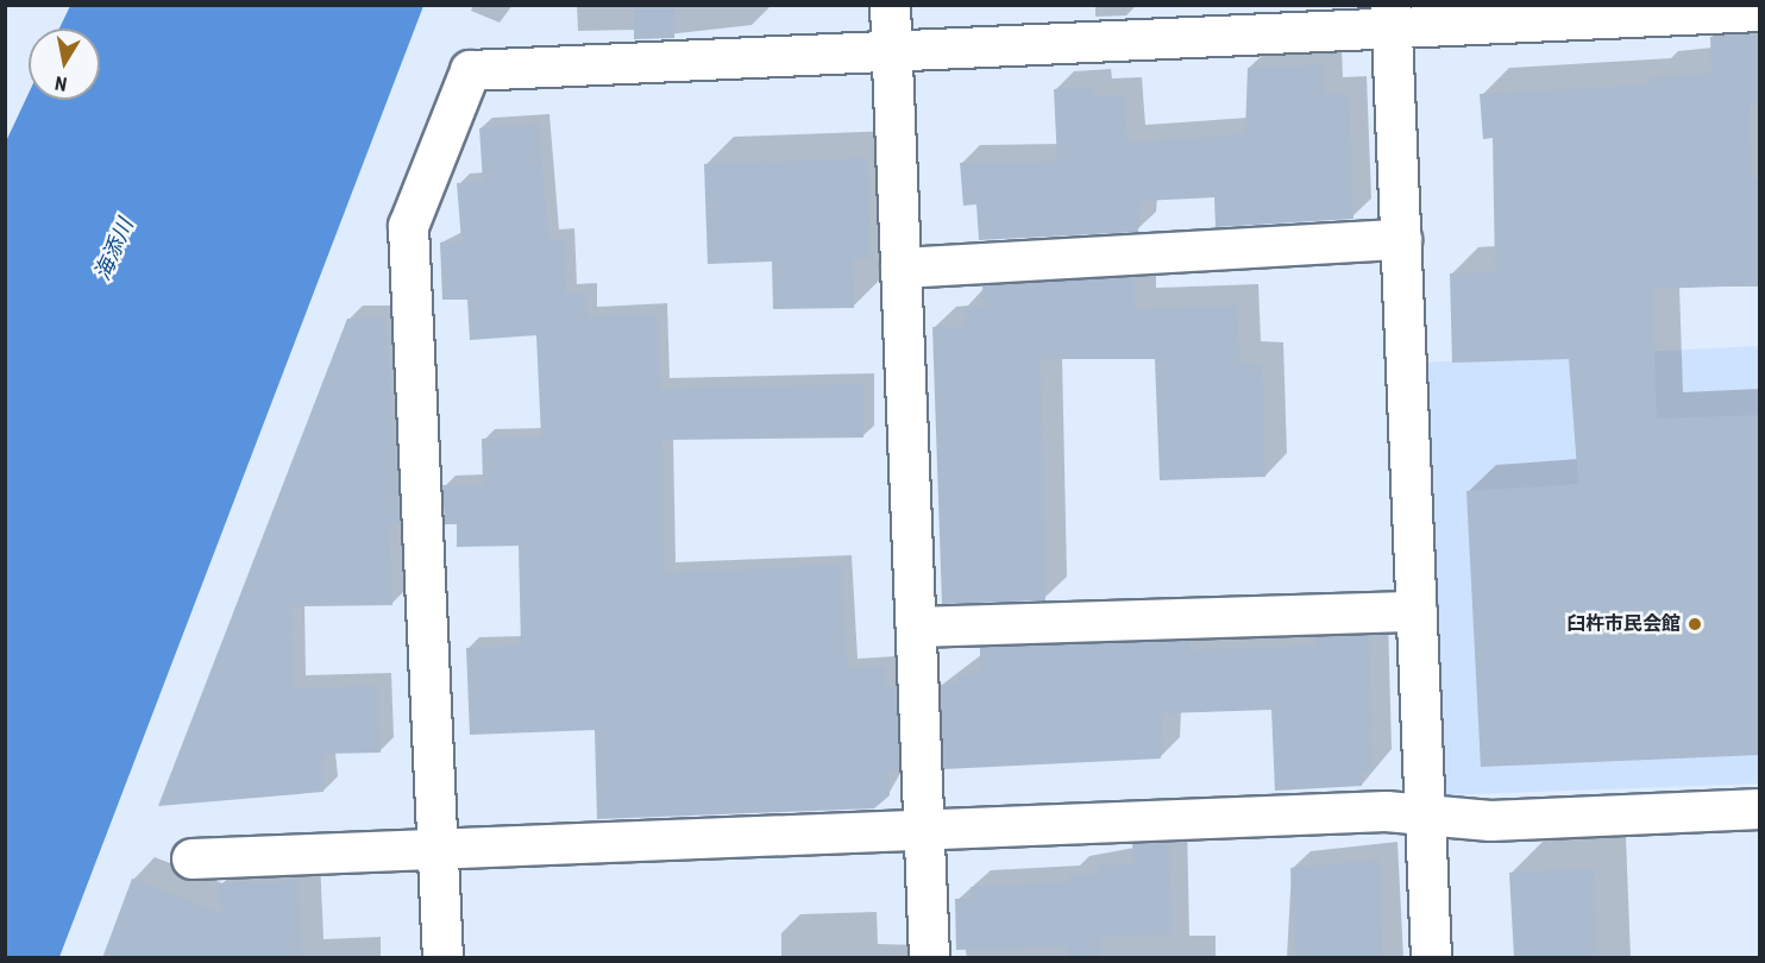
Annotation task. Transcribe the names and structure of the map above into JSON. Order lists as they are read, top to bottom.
{
  "water": ["海添川"],
  "places": ["臼杵市民会館"],
  "north": "bottom"
}
